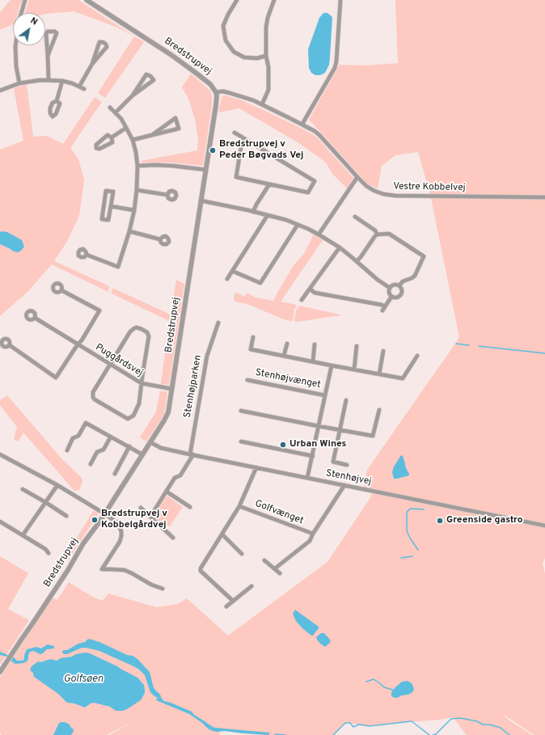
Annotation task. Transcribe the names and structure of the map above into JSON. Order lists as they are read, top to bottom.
{
  "streets": {
    "street": [
      "Bredstrupvej",
      "Vestre Kobbelvej",
      "Puggårdsvej",
      "Stenhøjvænget",
      "Stenhøjparken",
      "Stenhøjvej",
      "Golfvænget"
    ]
  },
  "crossings": [
    ["Bredstrupvej", "Vestre Kobbelvej"],
    ["Bredstrupvej", "Puggårdsvej"],
    ["Bredstrupvej", "Stenhøjvej"],
    ["Stenhøjvænget", "Stenhøjvej"],
    ["Stenhøjparken", "Stenhøjvej"],
    ["Stenhøjvej", "Golfvænget"]
  ],
  "water": ["Golfsøen"],
  "places": [
    "Bredstrupvej v Peder Bøgvads Vej",
    "Urban Wines",
    "Bredstrupvej v Kobbelgårdvej",
    "Greenside gastro"
  ],
  "north": "top right"
}
